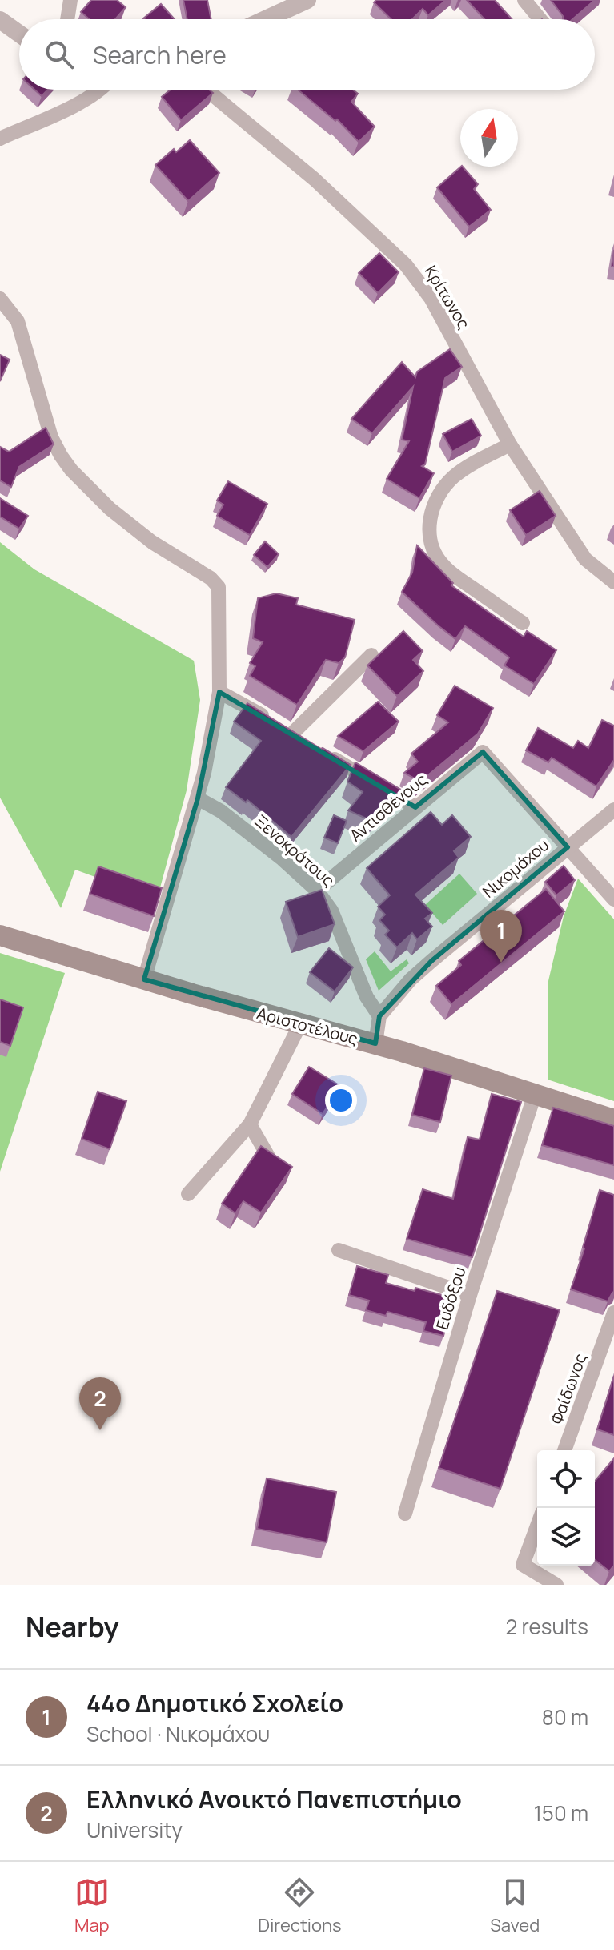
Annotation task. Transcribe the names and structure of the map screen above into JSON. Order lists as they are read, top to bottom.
{
  "streets": {
    "main road": ["Αριστοτέλους"],
    "street": [
      "Κρίτωνος",
      "Αντισθένους",
      "Ξενοκράτους",
      "Νικομάχου",
      "Ευδόξου",
      "Φαίδωνος"
    ]
  },
  "crossings": [
    ["Αντισθένους", "Ξενοκράτους"],
    ["Αντισθένους", "Νικομάχου"],
    ["Ξενοκράτους", "Νικομάχου"],
    ["Αριστοτέλους", "Ευδόξου"]
  ],
  "north": "top",
  "page": {
    "search": "Search here",
    "pins": ["1", "2"],
    "heading": ["Nearby", "2 results"],
    "list": [
      {
        "mark": "1",
        "name": "44ο Δημοτικό Σχολείο",
        "note": "School · Νικομάχου",
        "value": "80 m"
      },
      {
        "mark": "2",
        "name": "Ελληνικό Ανοικτό Πανεπιστήμιο",
        "note": "University",
        "value": "150 m"
      }
    ],
    "nav": ["Map", "Directions", "Saved"]
  }
}
